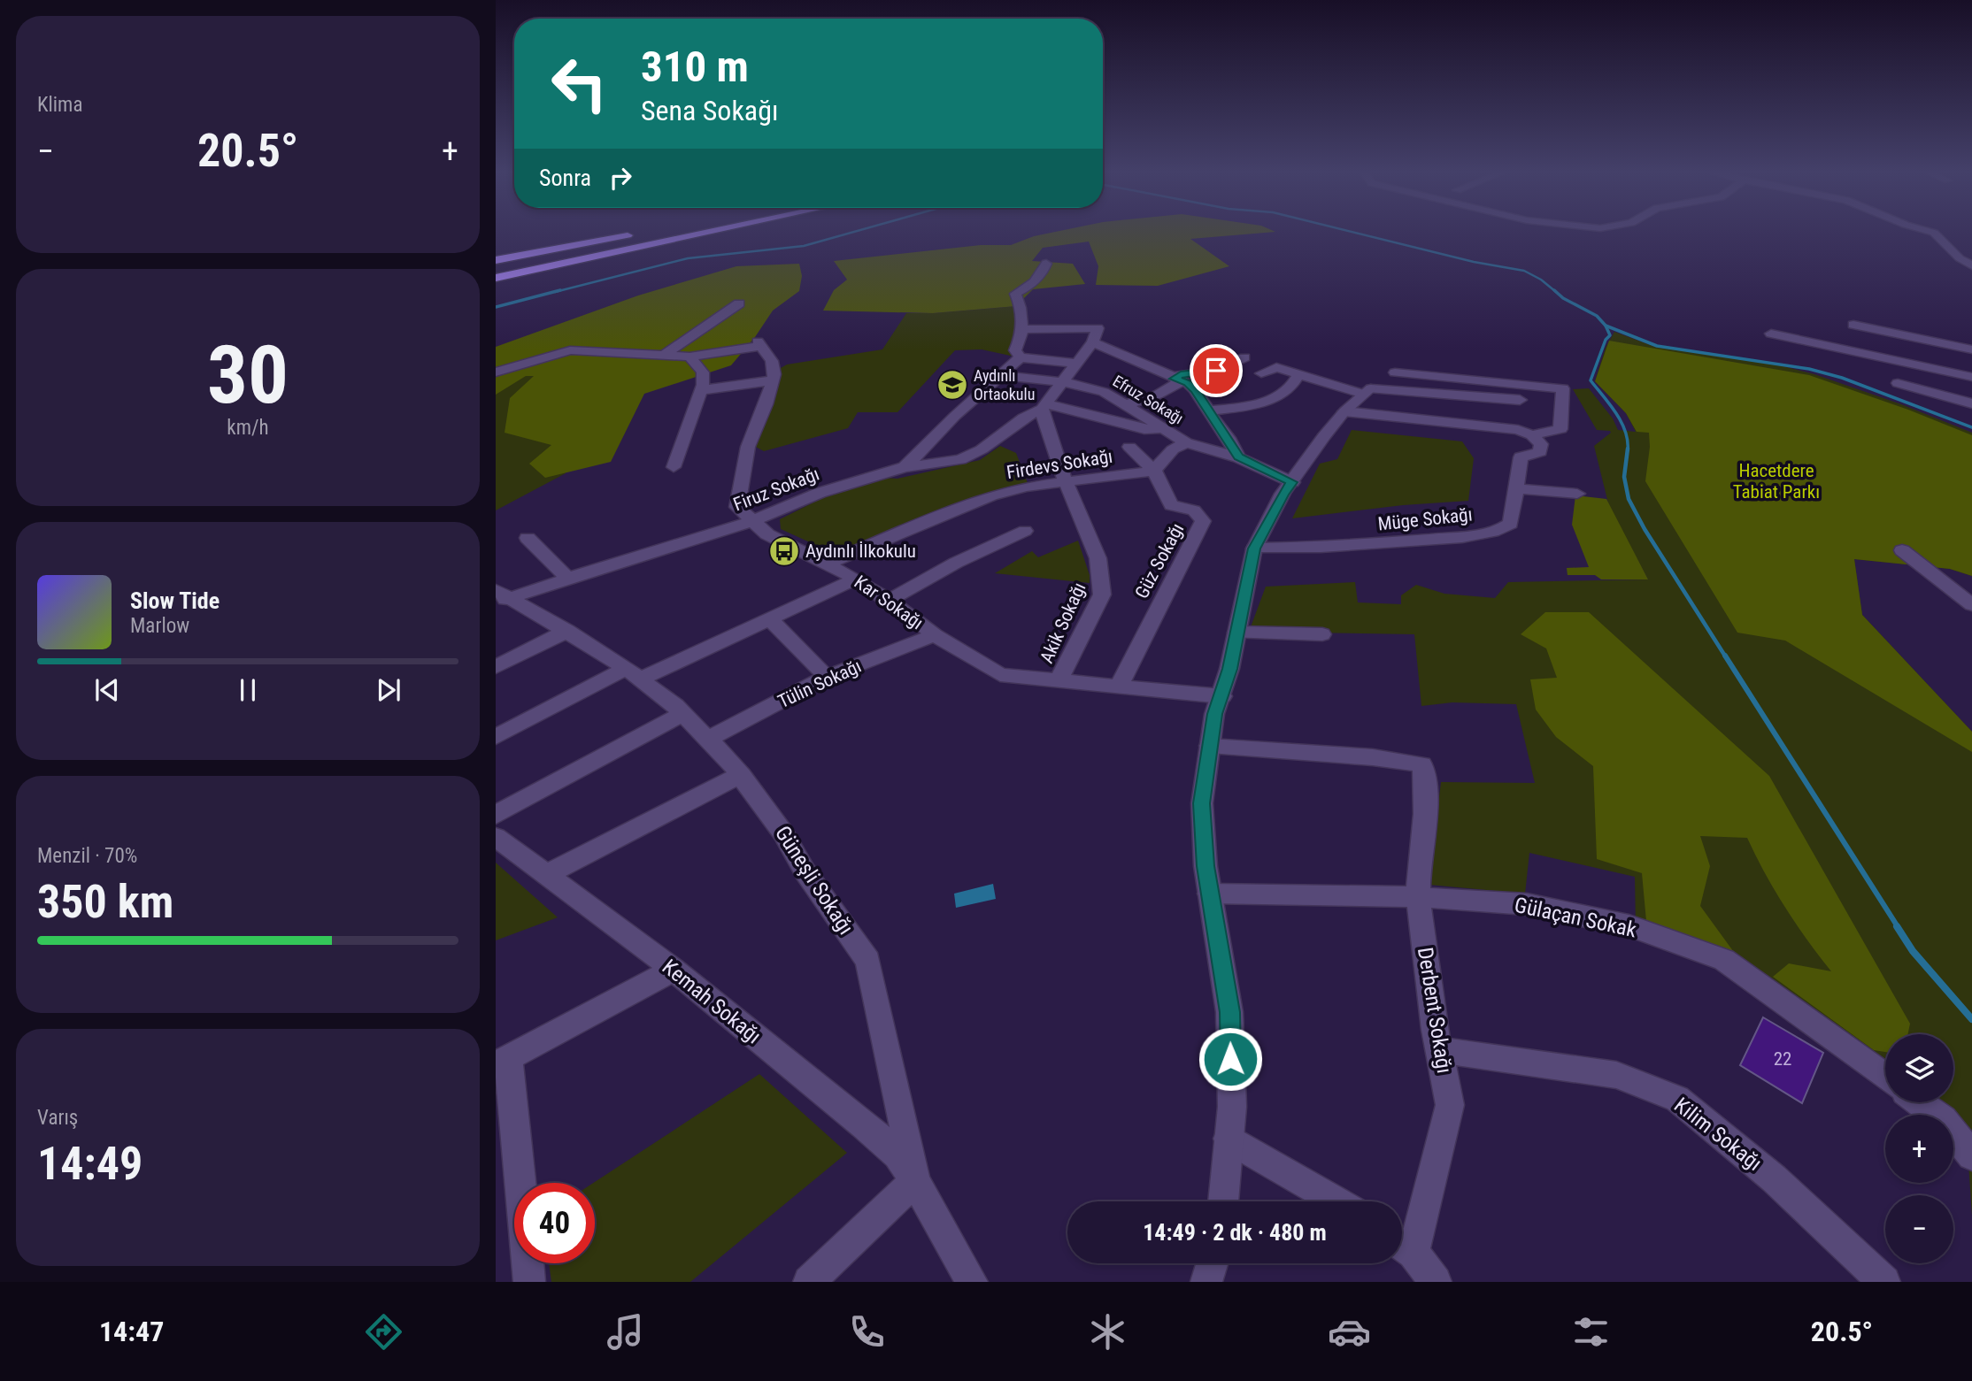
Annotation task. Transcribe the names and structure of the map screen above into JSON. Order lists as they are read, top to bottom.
{
  "streets": {
    "street": [
      "Efruz Sokağı",
      "Firdevs Sokağı",
      "Firuz Sokağı",
      "Müge Sokağı",
      "Güz Sokağı",
      "Kar Sokağı",
      "Akik Sokağı",
      "Tülin Sokağı",
      "Güneşli Sokağı",
      "Gülaçan Sokak",
      "Kemah Sokağı",
      "Derbent Sokağı",
      "Kilim Sokağı"
    ]
  },
  "crossings": [
    ["Efruz Sokağı", "Firuz Sokağı"],
    ["Firdevs Sokağı", "Güz Sokağı"],
    ["Firdevs Sokağı", "Kar Sokağı"],
    ["Firdevs Sokağı", "Akik Sokağı"],
    ["Firuz Sokağı", "Kar Sokağı"],
    ["Firuz Sokağı", "Güneşli Sokağı"],
    ["Güz Sokağı", "Kar Sokağı"],
    ["Kar Sokağı", "Akik Sokağı"],
    ["Kar Sokağı", "Tülin Sokağı"],
    ["Tülin Sokağı", "Güneşli Sokağı"],
    ["Güneşli Sokağı", "Kemah Sokağı"],
    ["Gülaçan Sokak", "Derbent Sokağı"],
    ["Derbent Sokağı", "Kilim Sokağı"]
  ],
  "parks": ["Hacetdere Tabiat Parkı"],
  "places": {
    "school or university": ["Aydınlı Ortaokulu"],
    "bus stop": ["Aydınlı İlkokulu"]
  },
  "house_numbers": ["22"],
  "page": {
    "tile": [
      "Klima",
      ["30", "km/h"],
      ["Menzil · 70%", "350 km"],
      ["Varış", "14:49"]
    ],
    "turn": ["310 m", "Sena Sokağı"],
    "heat": ["−", "20.5°", "+"],
    "then": "Sonra",
    "song": ["Slow Tide", "Marlow"],
    "map_buttons": ["+", "−"],
    "limit": "40",
    "trip": "14:49 · 2 dk · 480 m",
    "tabs": ["14:47", "20.5°"]
  }
}
